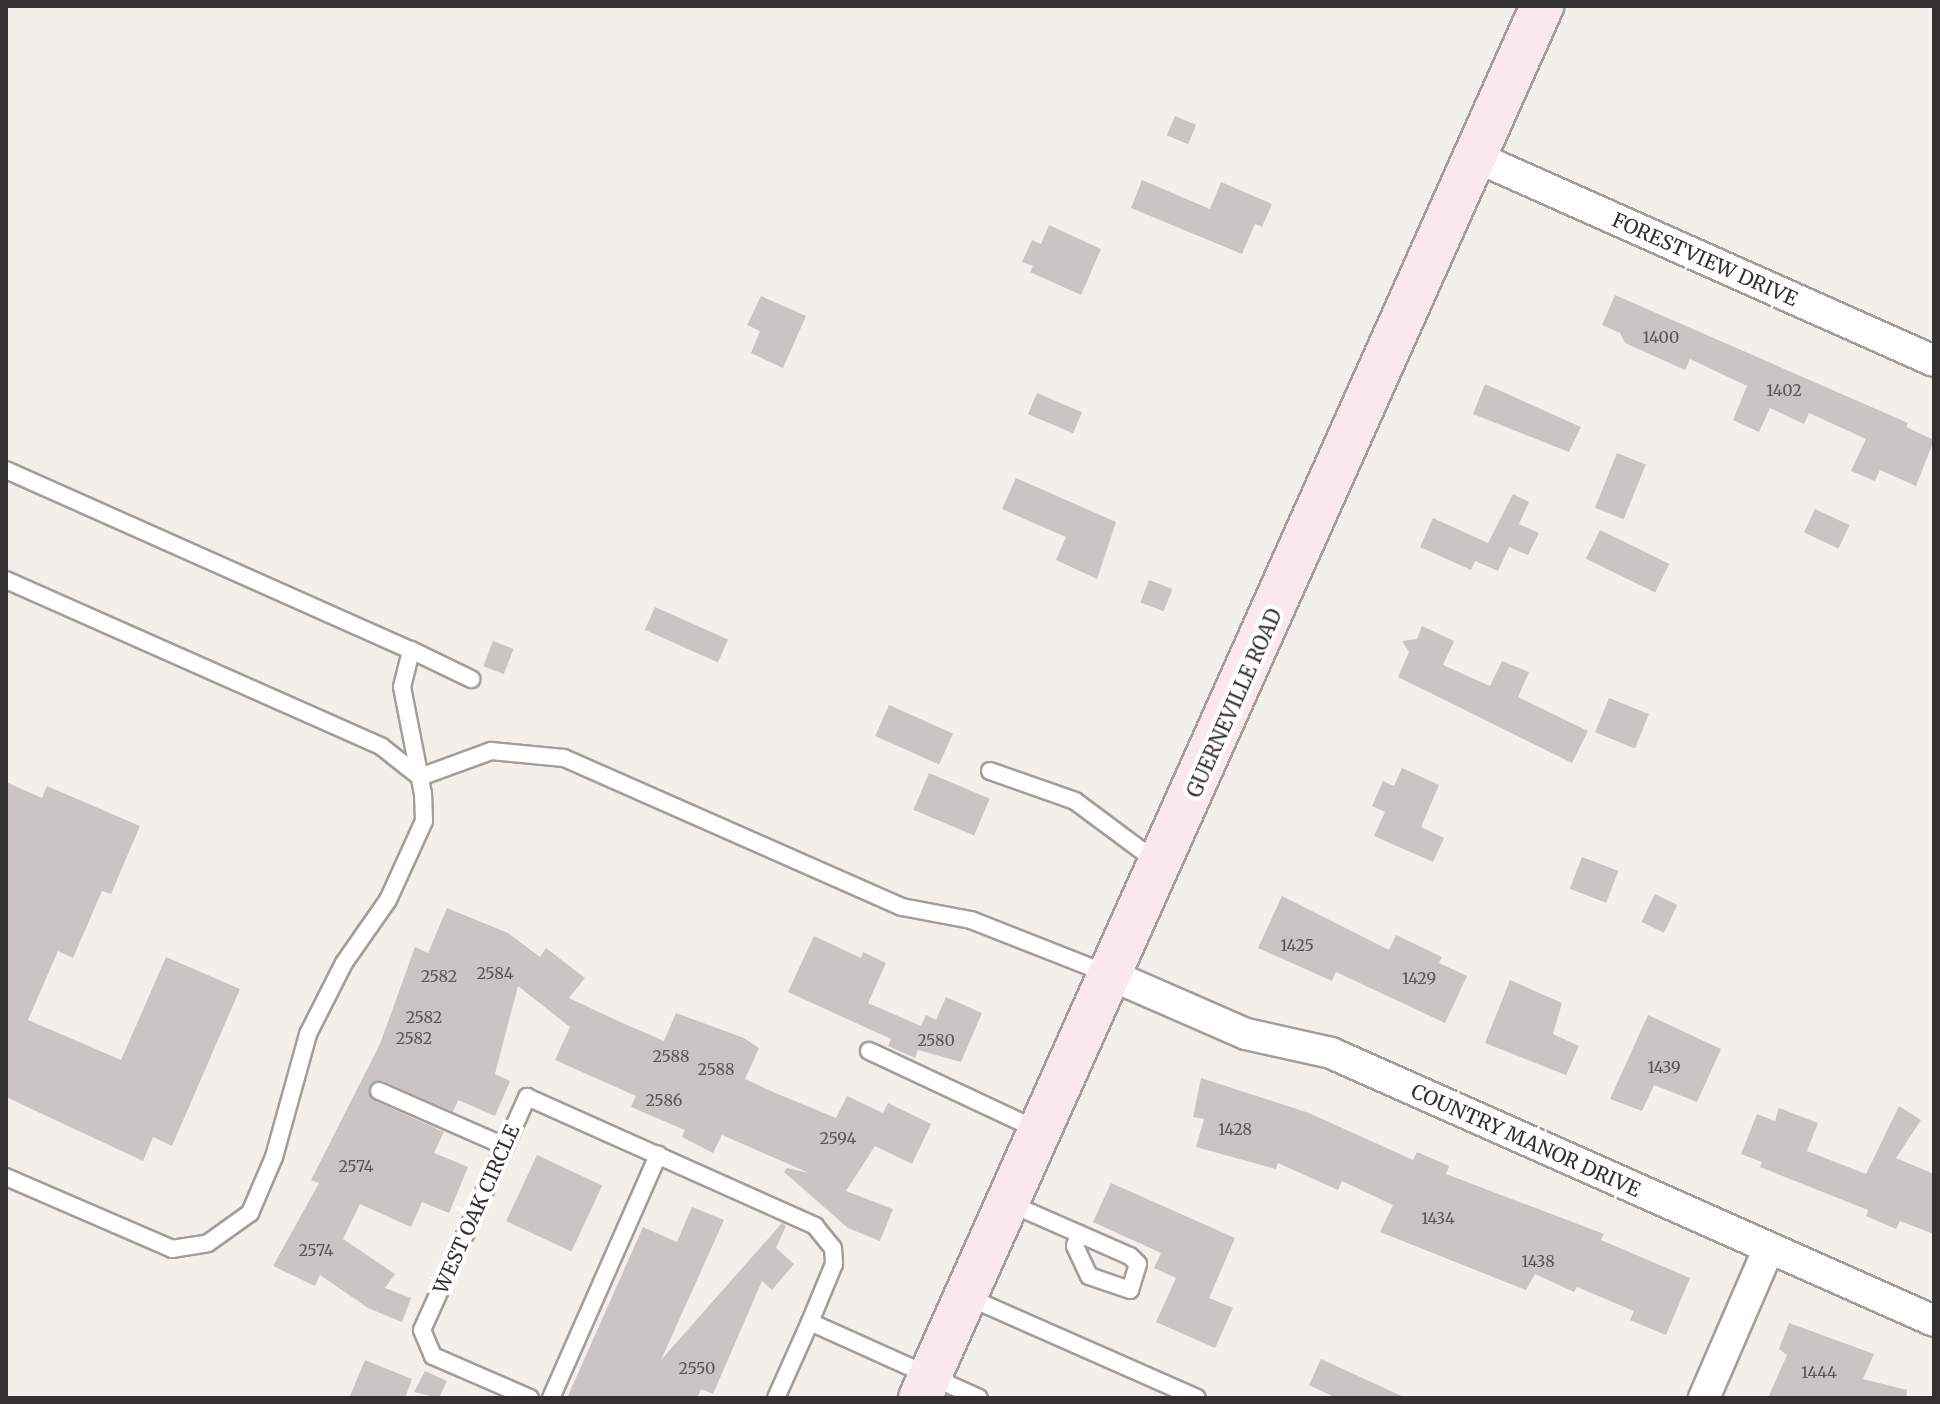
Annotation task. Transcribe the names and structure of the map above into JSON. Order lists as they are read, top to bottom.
{
  "streets": {
    "main road": ["GUERNEVILLE ROAD"],
    "street": ["FORESTVIEW DRIVE", "COUNTRY MANOR DRIVE"],
    "lane": ["WEST OAK CIRCLE"]
  },
  "crossings": [
    ["FORESTVIEW DRIVE", "GUERNEVILLE ROAD"],
    ["GUERNEVILLE ROAD", "COUNTRY MANOR DRIVE"]
  ],
  "house_numbers": [
    "1400",
    "1402",
    "1425",
    "2584",
    "2582",
    "1429",
    "2582",
    "2582",
    "2580",
    "2588",
    "1439",
    "2588",
    "2586",
    "1428",
    "2594",
    "2574",
    "1434",
    "2574",
    "1438",
    "2550",
    "1444"
  ]
}
